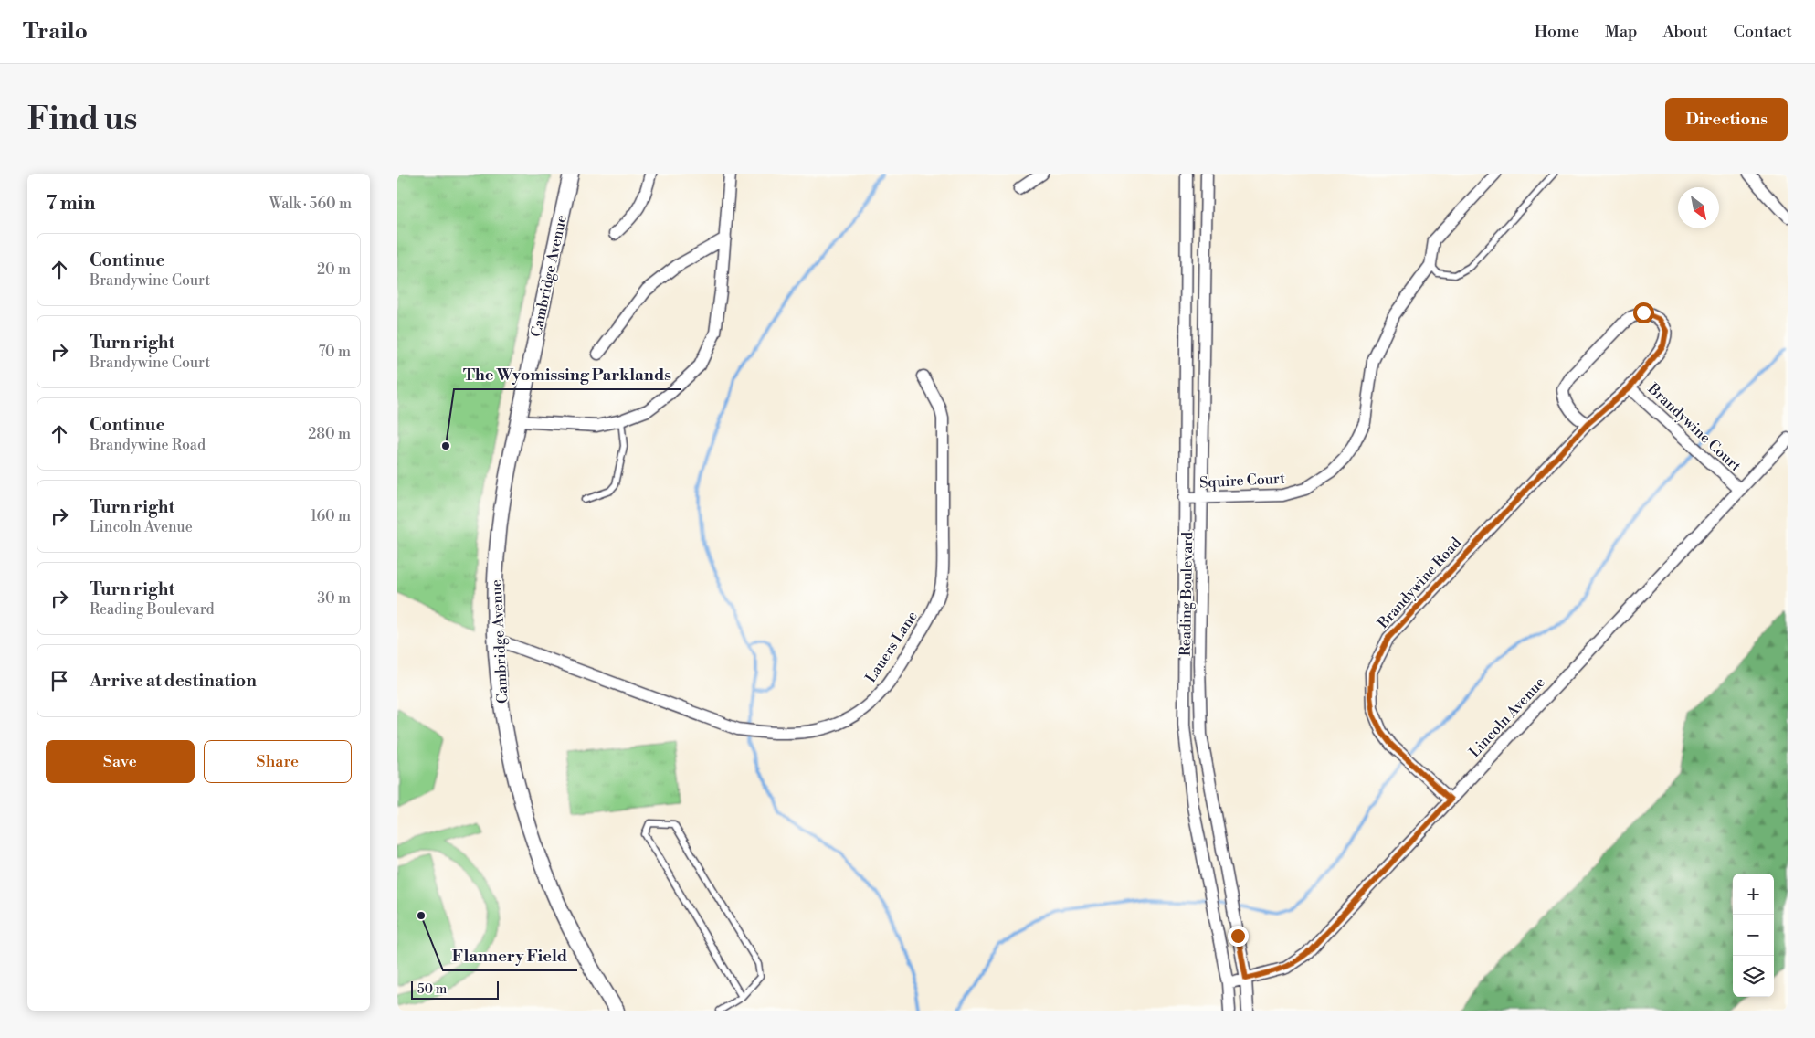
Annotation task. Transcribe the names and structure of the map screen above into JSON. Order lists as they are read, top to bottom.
{
  "streets": {
    "street": [
      "Cambridge Avenue",
      "Brandywine Court",
      "Squire Court",
      "Brandywine Road",
      "Reading Boulevard",
      "Lauers Lane",
      "Lincoln Avenue"
    ]
  },
  "crossings": [
    ["Cambridge Avenue", "Lauers Lane"],
    ["Brandywine Court", "Brandywine Road"],
    ["Brandywine Court", "Lincoln Avenue"],
    ["Squire Court", "Reading Boulevard"],
    ["Brandywine Road", "Lincoln Avenue"],
    ["Reading Boulevard", "Lincoln Avenue"]
  ],
  "places": ["The Wyomissing Parklands", "Flannery Field"],
  "scale_bar": "50 m",
  "north": "bottom right",
  "page": {
    "header": "Trailo",
    "nav": [
      "Home",
      "Map",
      "About",
      "Contact"
    ],
    "buttons": [
      "Directions",
      ["Save", "Share"]
    ],
    "title": "Find us",
    "heading": ["7 min", "Walk · 560 m"],
    "list": [
      ["Continue", "Brandywine Court", "20 m"],
      ["Turn right", "Brandywine Court", "70 m"],
      ["Continue", "Brandywine Road", "280 m"],
      ["Turn right", "Lincoln Avenue", "160 m"],
      ["Turn right", "Reading Boulevard", "30 m"],
      "Arrive at destination"
    ],
    "map_buttons": ["+", "−"],
    "scale": "50 m"
  }
}
